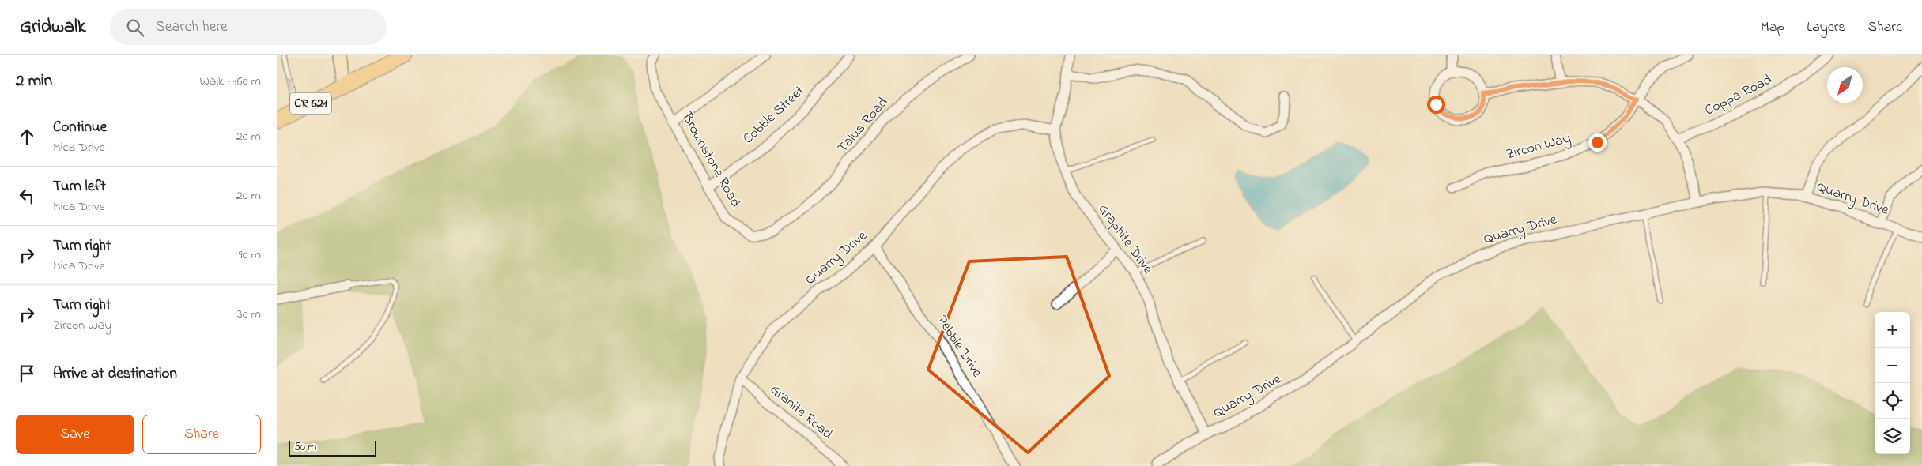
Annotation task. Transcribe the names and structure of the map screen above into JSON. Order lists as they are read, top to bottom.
{
  "streets": {
    "main road": ["CR 621"],
    "street": [
      "Coppa Road",
      "Cobble Street",
      "Talus Road",
      "Zircon Way",
      "Brownstone Road",
      "Quarry Drive",
      "Graphite Drive",
      "Pebble Drive",
      "Granite Road"
    ]
  },
  "crossings": [
    ["Cobble Street", "Brownstone Road"],
    ["Talus Road", "Brownstone Road"],
    ["Quarry Drive", "Graphite Drive"],
    ["Quarry Drive", "Pebble Drive"],
    ["Quarry Drive", "Granite Road"]
  ],
  "scale_bar": "50 m",
  "north": "bottom left",
  "page": {
    "header": "Gridwalk",
    "search": "Search here",
    "nav": ["Map", "Layers", "Share"],
    "heading": ["2 min", "Walk · 160 m"],
    "list": [
      ["Continue", "Mica Drive", "20 m"],
      ["Turn left", "Mica Drive", "20 m"],
      ["Turn right", "Mica Drive", "90 m"],
      ["Turn right", "Zircon Way", "30 m"],
      "Arrive at destination"
    ],
    "map_buttons": ["+", "−"],
    "buttons": ["Save", "Share"],
    "scale": "50 m"
  }
}
